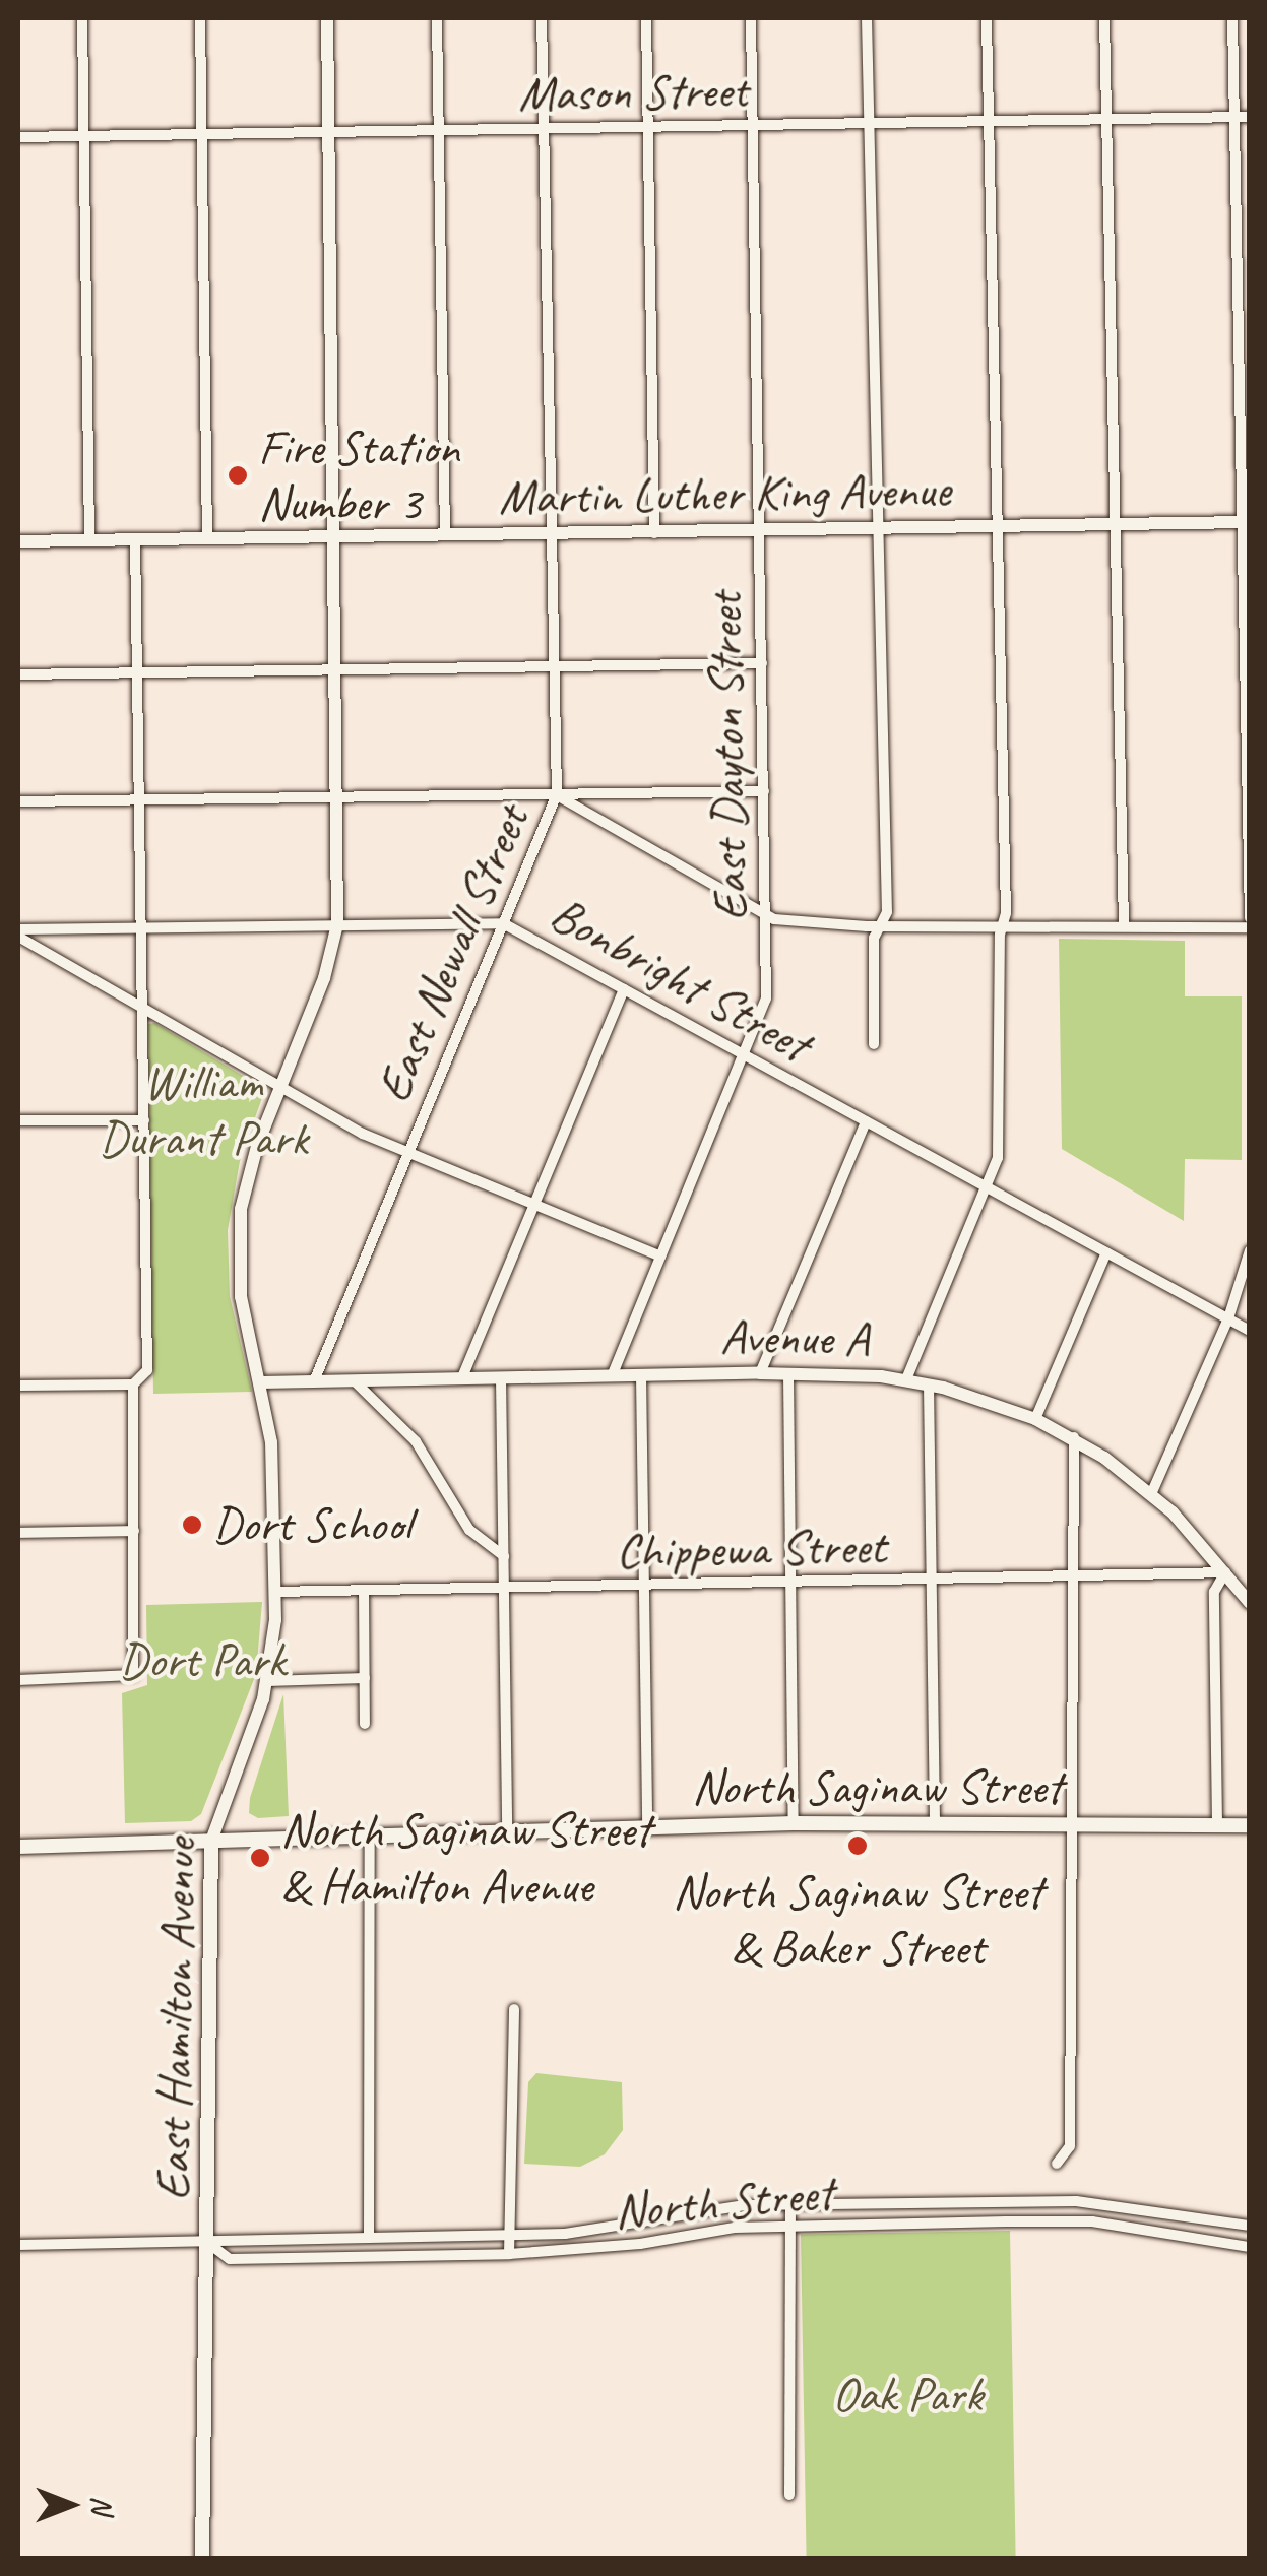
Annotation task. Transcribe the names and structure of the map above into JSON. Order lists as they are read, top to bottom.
{
  "streets": {
    "main road": ["North Saginaw Street", "East Hamilton Avenue"],
    "street": [
      "Mason Street",
      "Martin Luther King Avenue",
      "East Dayton Street",
      "East Newall Street",
      "Bonbright Street",
      "Avenue A",
      "Chippewa Street",
      "North Street"
    ]
  },
  "crossings": [
    ["Mason Street", "East Dayton Street"],
    ["Mason Street", "East Newall Street"],
    ["Mason Street", "East Hamilton Avenue"],
    ["Martin Luther King Avenue", "East Dayton Street"],
    ["Martin Luther King Avenue", "East Newall Street"],
    ["Martin Luther King Avenue", "East Hamilton Avenue"],
    ["East Dayton Street", "Bonbright Street"],
    ["East Dayton Street", "Avenue A"],
    ["East Newall Street", "Bonbright Street"],
    ["East Newall Street", "Avenue A"],
    ["Bonbright Street", "East Hamilton Avenue"],
    ["Avenue A", "Chippewa Street"],
    ["Avenue A", "East Hamilton Avenue"],
    ["Chippewa Street", "East Hamilton Avenue"],
    ["North Saginaw Street", "East Hamilton Avenue"],
    ["East Hamilton Avenue", "North Street"]
  ],
  "parks": ["William Durant Park", "Dort Park", "Oak Park"],
  "places": [
    "Fire Station Number 3",
    "Dort School",
    "North Saginaw Street & Baker Street",
    "North Saginaw Street & Hamilton Avenue"
  ],
  "north": "right"
}
